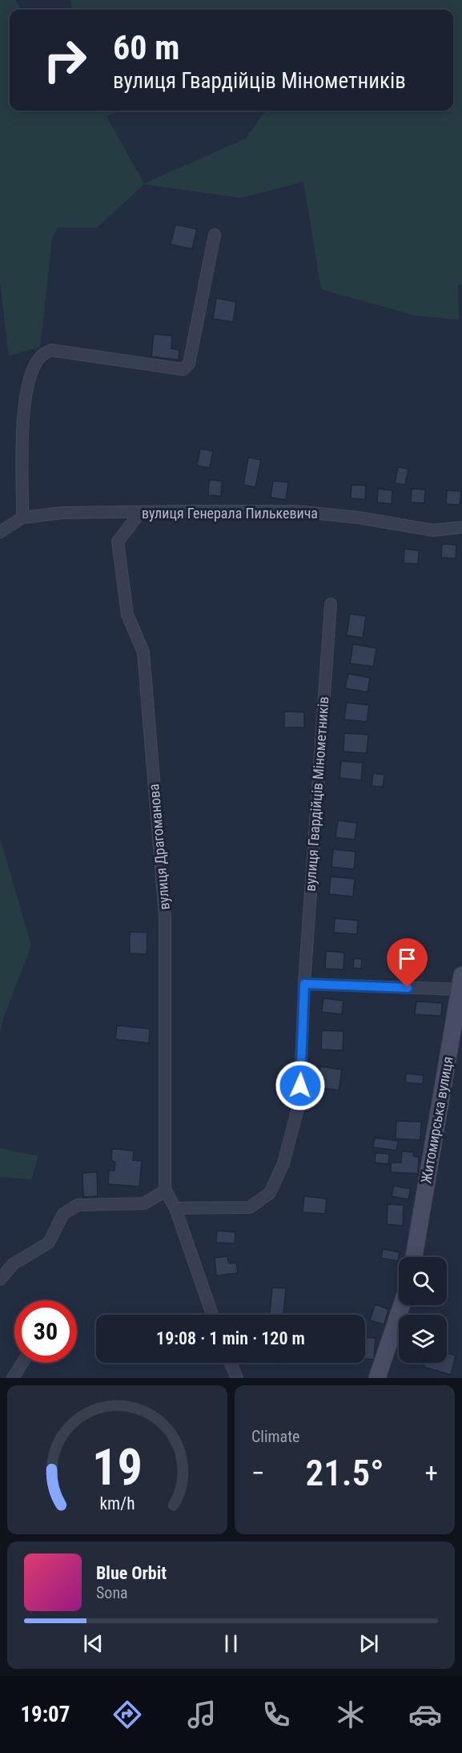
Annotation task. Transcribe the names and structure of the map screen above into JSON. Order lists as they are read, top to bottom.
{
  "streets": {
    "main road": ["Житомирська вулиця"],
    "street": ["вулиця Генерала Пилькевича", "вулиця Гвардійців Мінометників", "вулиця Драгоманова"]
  },
  "crossings": [
    ["вулиця Генерала Пилькевича", "вулиця Драгоманова"],
    ["вулиця Гвардійців Мінометників", "вулиця Драгоманова"]
  ],
  "page": {
    "turn": ["60 m", "вулиця Гвардійців Мінометників"],
    "limit": "30",
    "trip": "19:08 · 1 min · 120 m",
    "tile": "Climate",
    "heat": ["−", "21.5°", "+"],
    "song": ["Blue Orbit", "Sona"],
    "tabs": "19:07",
    "gauge": ["19", "km/h"]
  }
}
